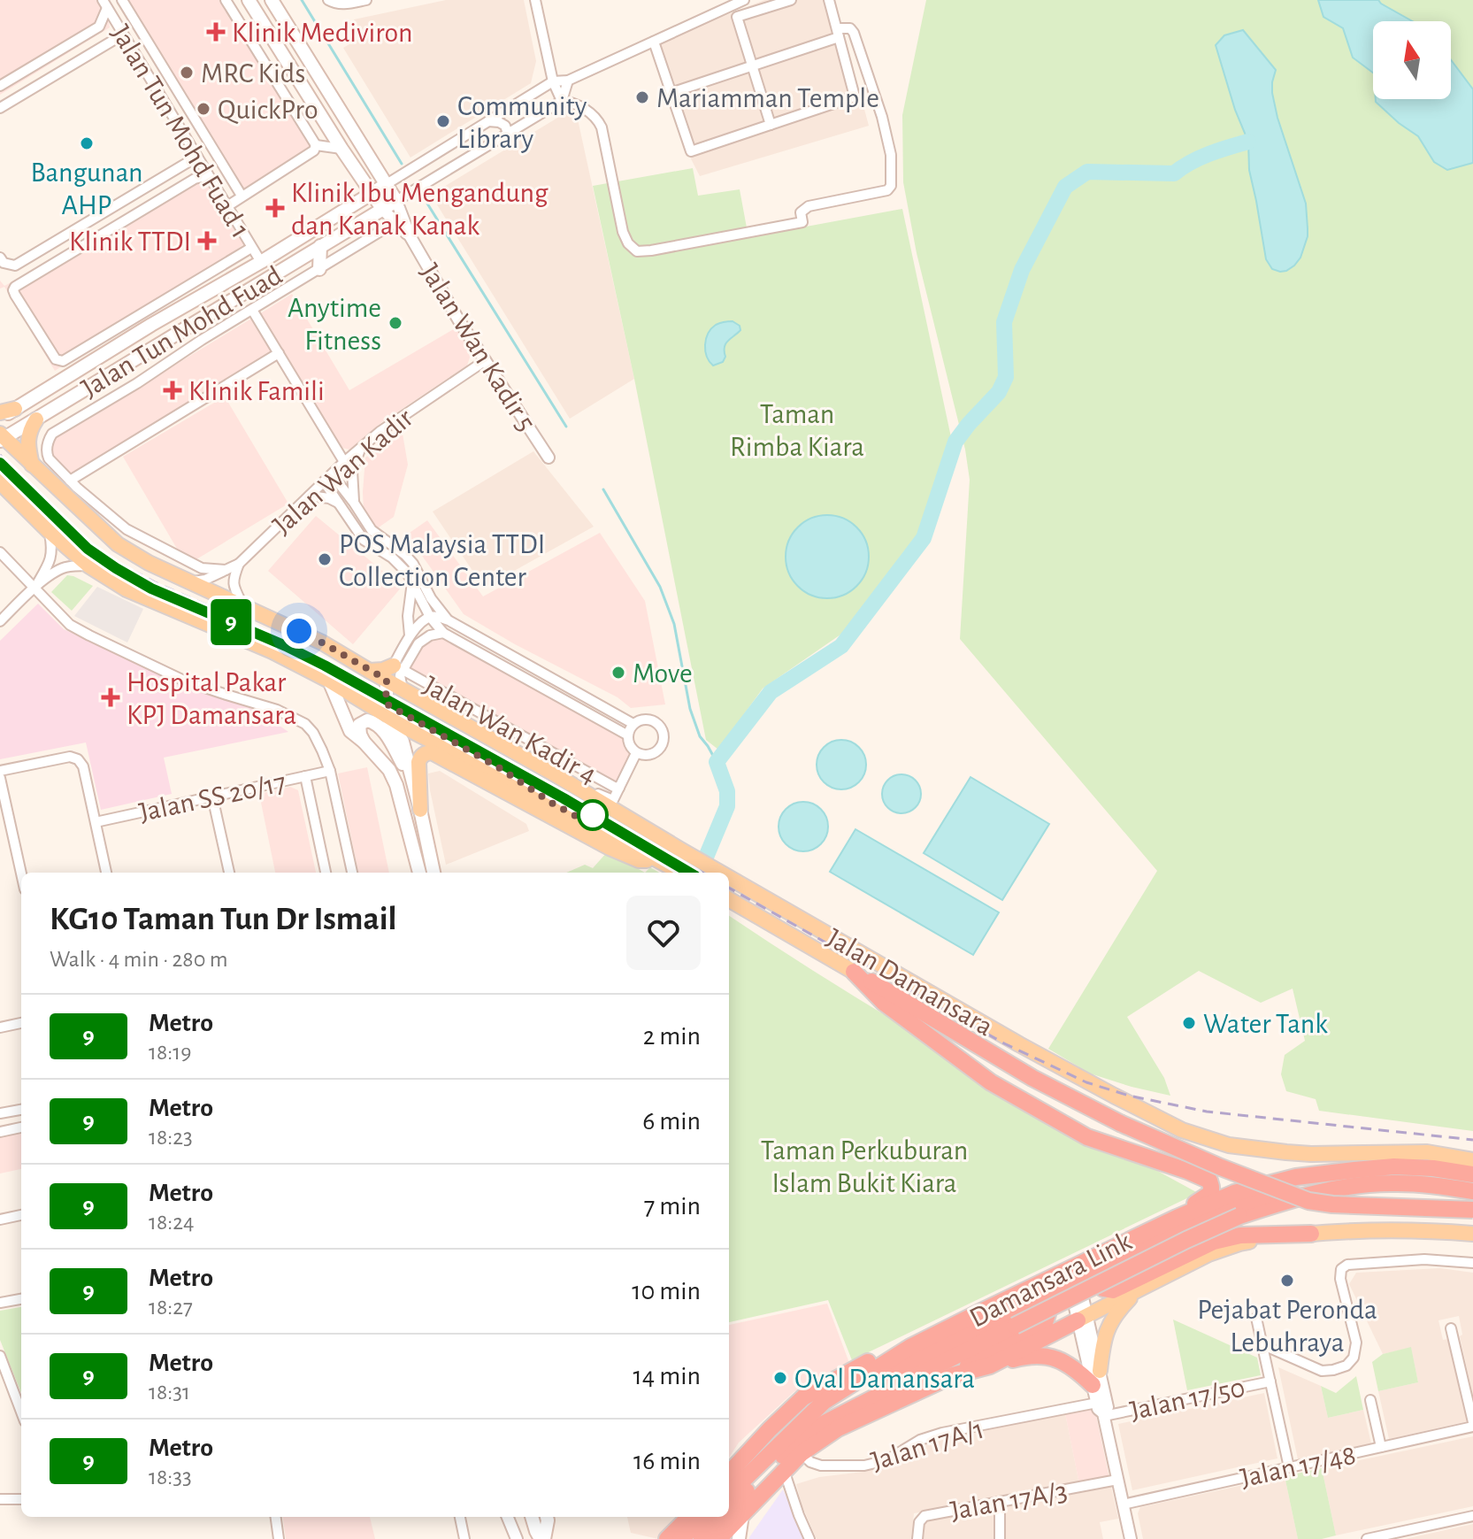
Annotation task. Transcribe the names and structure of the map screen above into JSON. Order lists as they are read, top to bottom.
{
  "streets": {
    "highway": ["Damansara Link"],
    "main road": ["Jalan Tun Mohd Fuad", "Jalan Damansara"],
    "street": [
      "Jalan Tun Mohd Fuad 1",
      "Jalan Wan Kadir 5",
      "Jalan Wan Kadir",
      "Jalan Wan Kadir 4",
      "Jalan SS 20/17",
      "Jalan 17/50",
      "Jalan 17A/1",
      "Jalan 17/48",
      "Jalan 17A/3"
    ]
  },
  "crossings": [
    ["Jalan Tun Mohd Fuad 1", "Jalan Tun Mohd Fuad"],
    ["Jalan Tun Mohd Fuad", "Jalan Wan Kadir 5"],
    ["Jalan Tun Mohd Fuad", "Jalan Wan Kadir"],
    ["Jalan Tun Mohd Fuad", "Jalan Damansara"],
    ["Jalan Wan Kadir 5", "Jalan Wan Kadir"],
    ["Jalan Wan Kadir", "Jalan Damansara"],
    ["Jalan Wan Kadir 4", "Jalan Damansara"]
  ],
  "parks": ["Taman Rimba Kiara", "Taman Perkuburan Islam Bukit Kiara"],
  "places": {
    "health": [
      "Klinik Mediviron",
      "Klinik Ibu Mengandung dan Kanak Kanak",
      "Klinik TTDI",
      "Klinik Famili",
      "Hospital Pakar KPJ Damansara"
    ],
    "other": [
      "MRC Kids",
      "Mariamman Temple",
      "QuickPro",
      "Community Library",
      "Bangunan AHP",
      "Anytime Fitness",
      "POS Malaysia TTDI Collection Center",
      "Move",
      "Water Tank",
      "Pejabat Peronda Lebuhraya",
      "Oval Damansara"
    ]
  },
  "lines": ["metro line 9"],
  "north": "top",
  "page": {
    "on_map": "9",
    "heading": ["KG10 Taman Tun Dr Ismail", "Walk · 4 min · 280 m"],
    "list": [
      {
        "mark": "9",
        "name": "Metro",
        "note": "18:19",
        "value": "2 min"
      },
      {
        "mark": "9",
        "name": "Metro",
        "note": "18:23",
        "value": "6 min"
      },
      {
        "mark": "9",
        "name": "Metro",
        "note": "18:24",
        "value": "7 min"
      },
      {
        "mark": "9",
        "name": "Metro",
        "note": "18:27",
        "value": "10 min"
      },
      {
        "mark": "9",
        "name": "Metro",
        "note": "18:31",
        "value": "14 min"
      },
      {
        "mark": "9",
        "name": "Metro",
        "note": "18:33",
        "value": "16 min"
      }
    ]
  }
}
